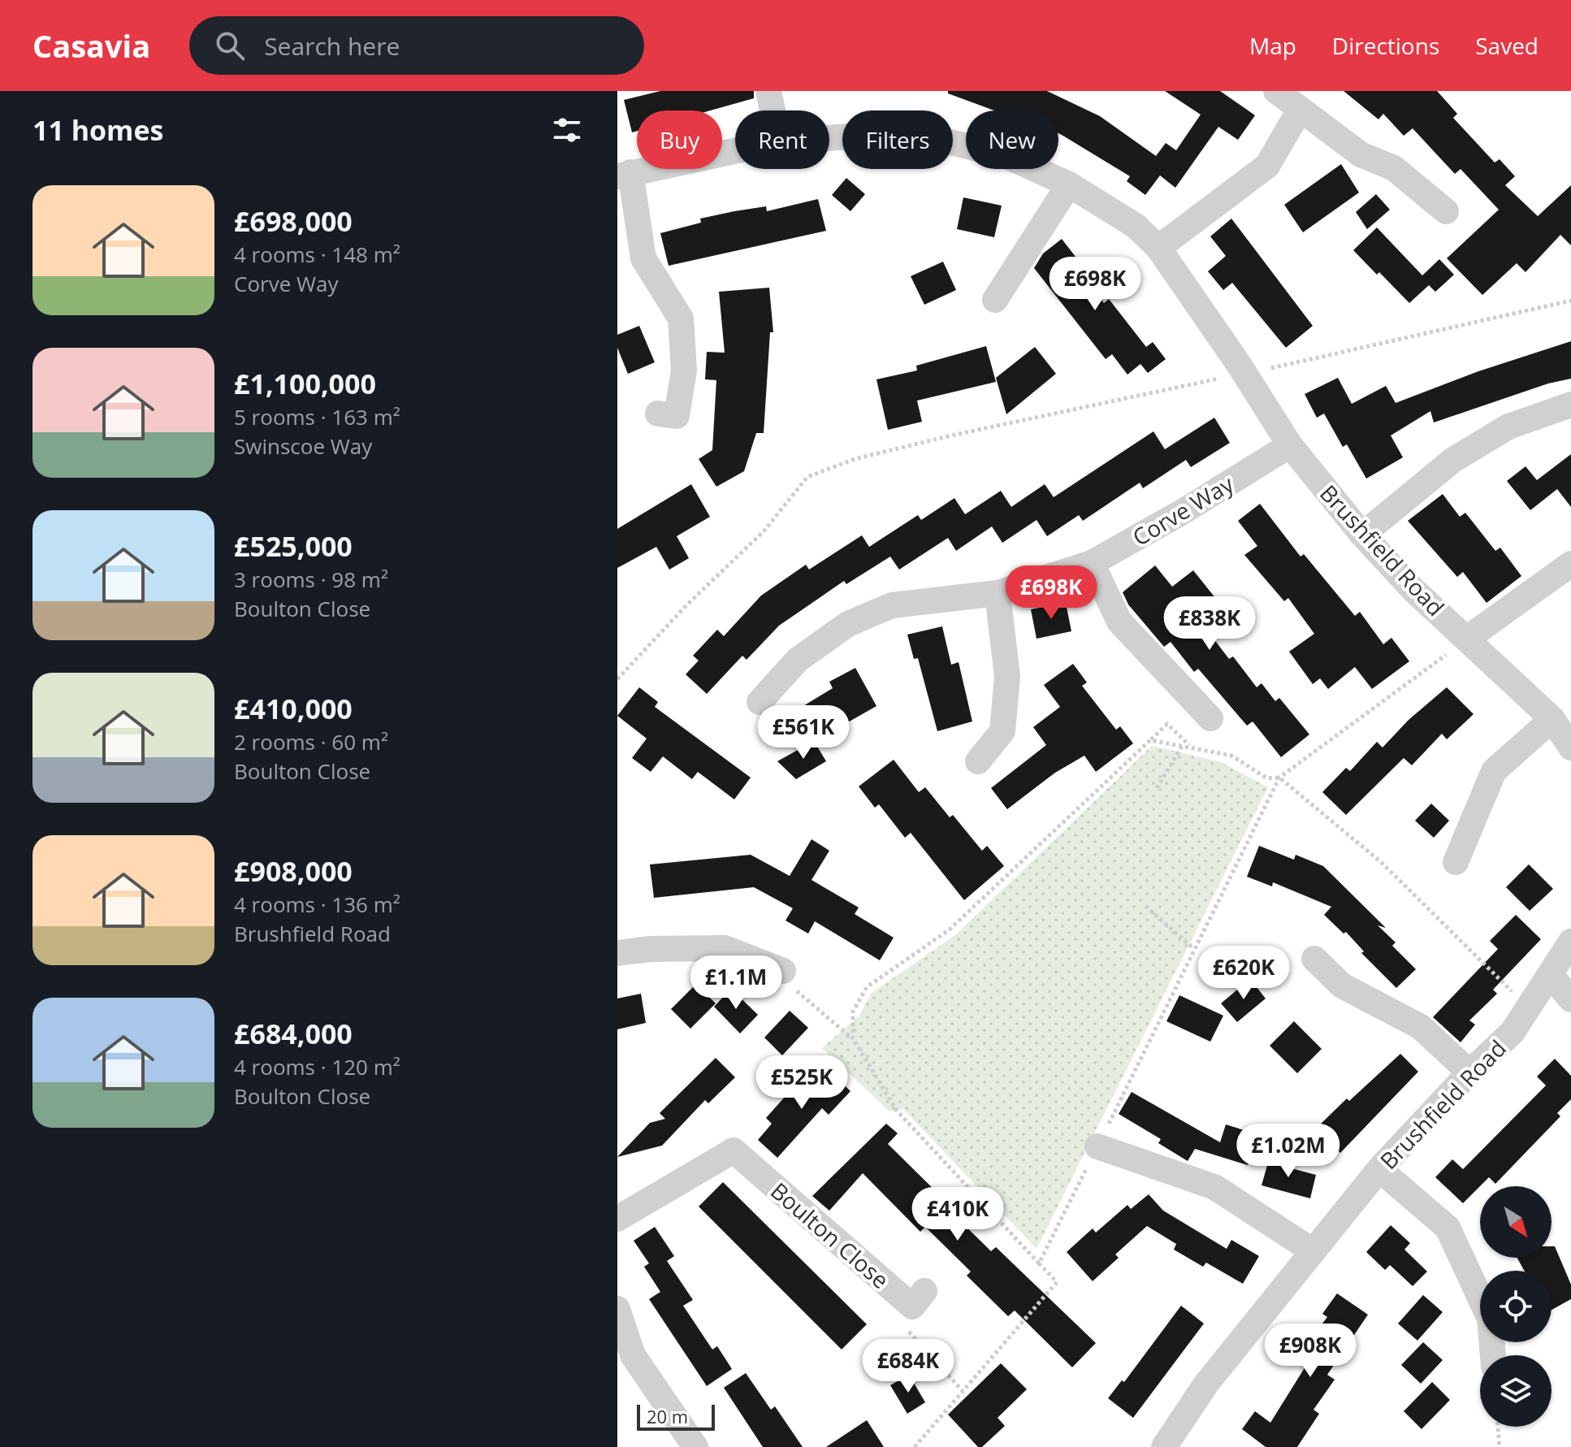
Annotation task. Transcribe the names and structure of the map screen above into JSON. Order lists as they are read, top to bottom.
{
  "streets": {
    "street": ["Corve Way", "Brushfield Road", "Boulton Close"]
  },
  "crossings": [
    ["Corve Way", "Brushfield Road"]
  ],
  "scale_bar": "20 m",
  "north": "bottom right",
  "page": {
    "header": "Casavia",
    "search": "Search here",
    "nav": ["Map", "Directions", "Saved"],
    "heading": "11 homes",
    "chip": [
      "Buy",
      "Rent",
      "Filters",
      "New"
    ],
    "list": [
      {
        "name": "£698,000",
        "note": "4 rooms · 148 m² · Corve Way"
      },
      {
        "name": "£1,100,000",
        "note": "5 rooms · 163 m² · Swinscoe Way"
      },
      {
        "name": "£525,000",
        "note": "3 rooms · 98 m² · Boulton Close"
      },
      {
        "name": "£410,000",
        "note": "2 rooms · 60 m² · Boulton Close"
      },
      {
        "name": "£908,000",
        "note": "4 rooms · 136 m² · Brushfield Road"
      },
      {
        "name": "£684,000",
        "note": "4 rooms · 120 m² · Boulton Close"
      }
    ],
    "price": [
      "£698K",
      "£698K",
      "£838K",
      "£561K",
      "£620K",
      "£1.1M",
      "£525K",
      "£1.02M",
      "£410K",
      "£908K",
      "£684K"
    ],
    "scale": "20 m"
  }
}
